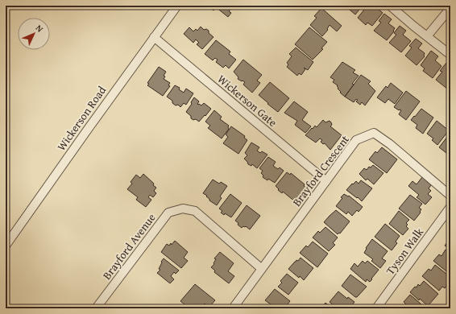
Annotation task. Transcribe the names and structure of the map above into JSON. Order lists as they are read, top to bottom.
{
  "streets": {
    "street": [
      "Wickerson Gate",
      "Wickerson Road",
      "Brayford Crescent",
      "Brayford Avenue",
      "Tyson Walk"
    ]
  },
  "crossings": [
    ["Wickerson Gate", "Wickerson Road"],
    ["Wickerson Gate", "Brayford Crescent"],
    ["Brayford Crescent", "Brayford Avenue"]
  ],
  "north": "top right"
}
